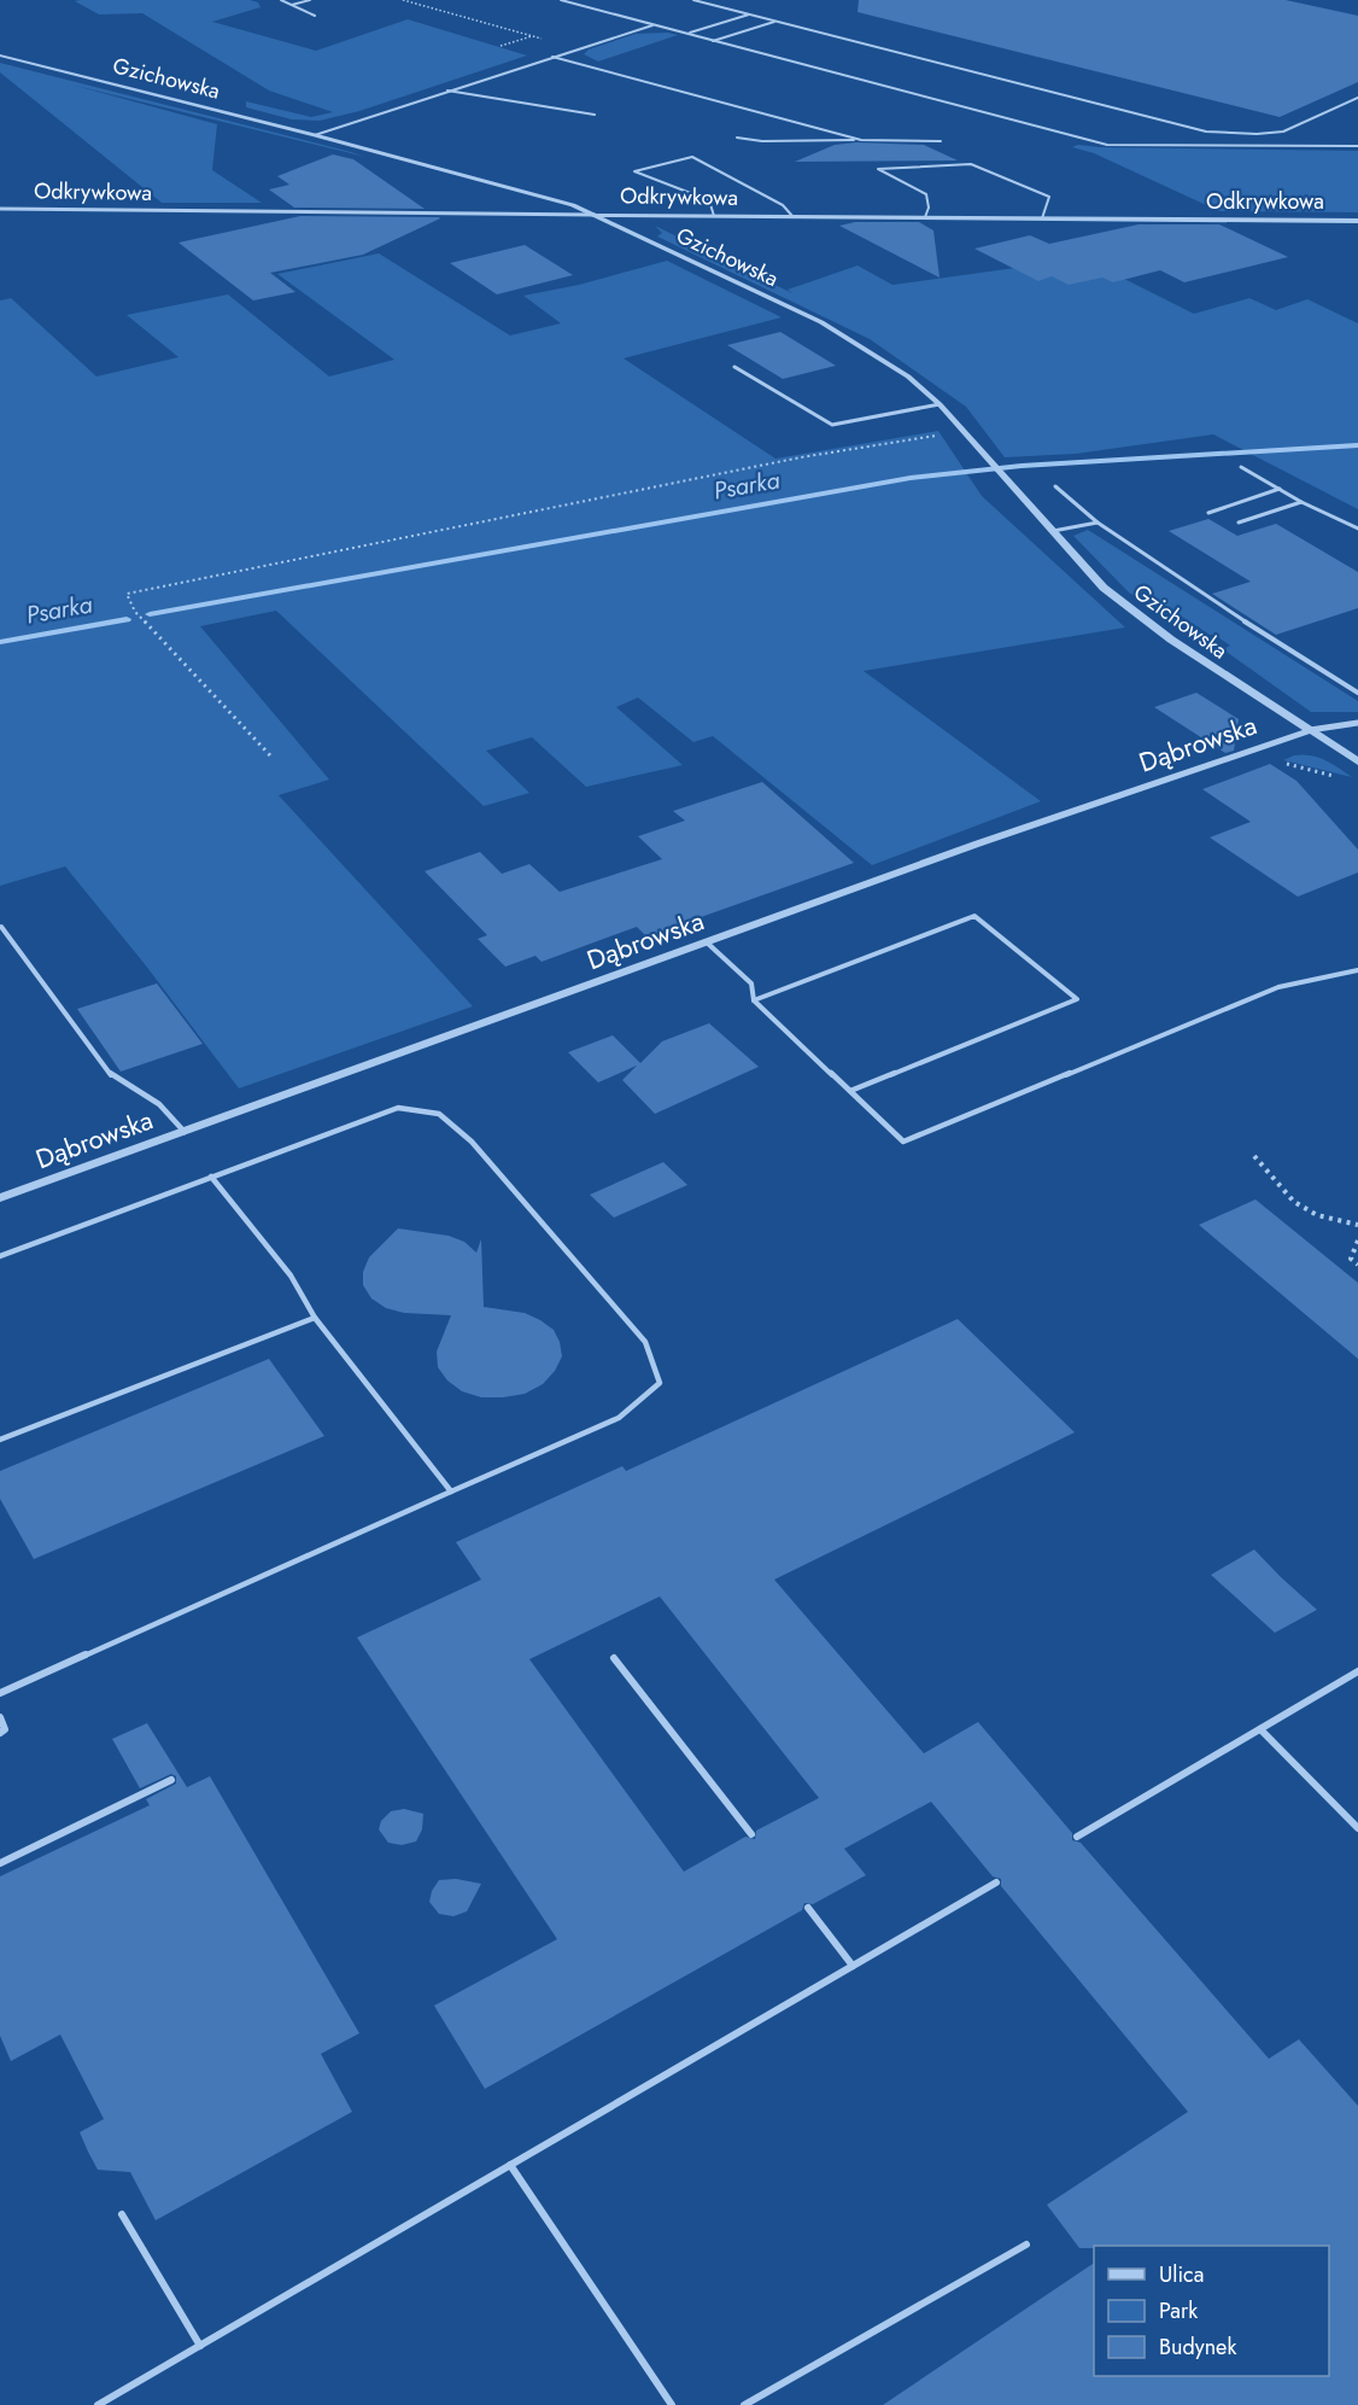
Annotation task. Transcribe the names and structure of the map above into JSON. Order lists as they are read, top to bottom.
{
  "streets": {
    "street": ["Gzichowska", "Odkrywkowa", "Dąbrowska"]
  },
  "crossings": [
    ["Gzichowska", "Odkrywkowa"],
    ["Gzichowska", "Dąbrowska"]
  ],
  "water": ["Psarka"],
  "legend": ["Ulica", "Park", "Budynek"]
}
